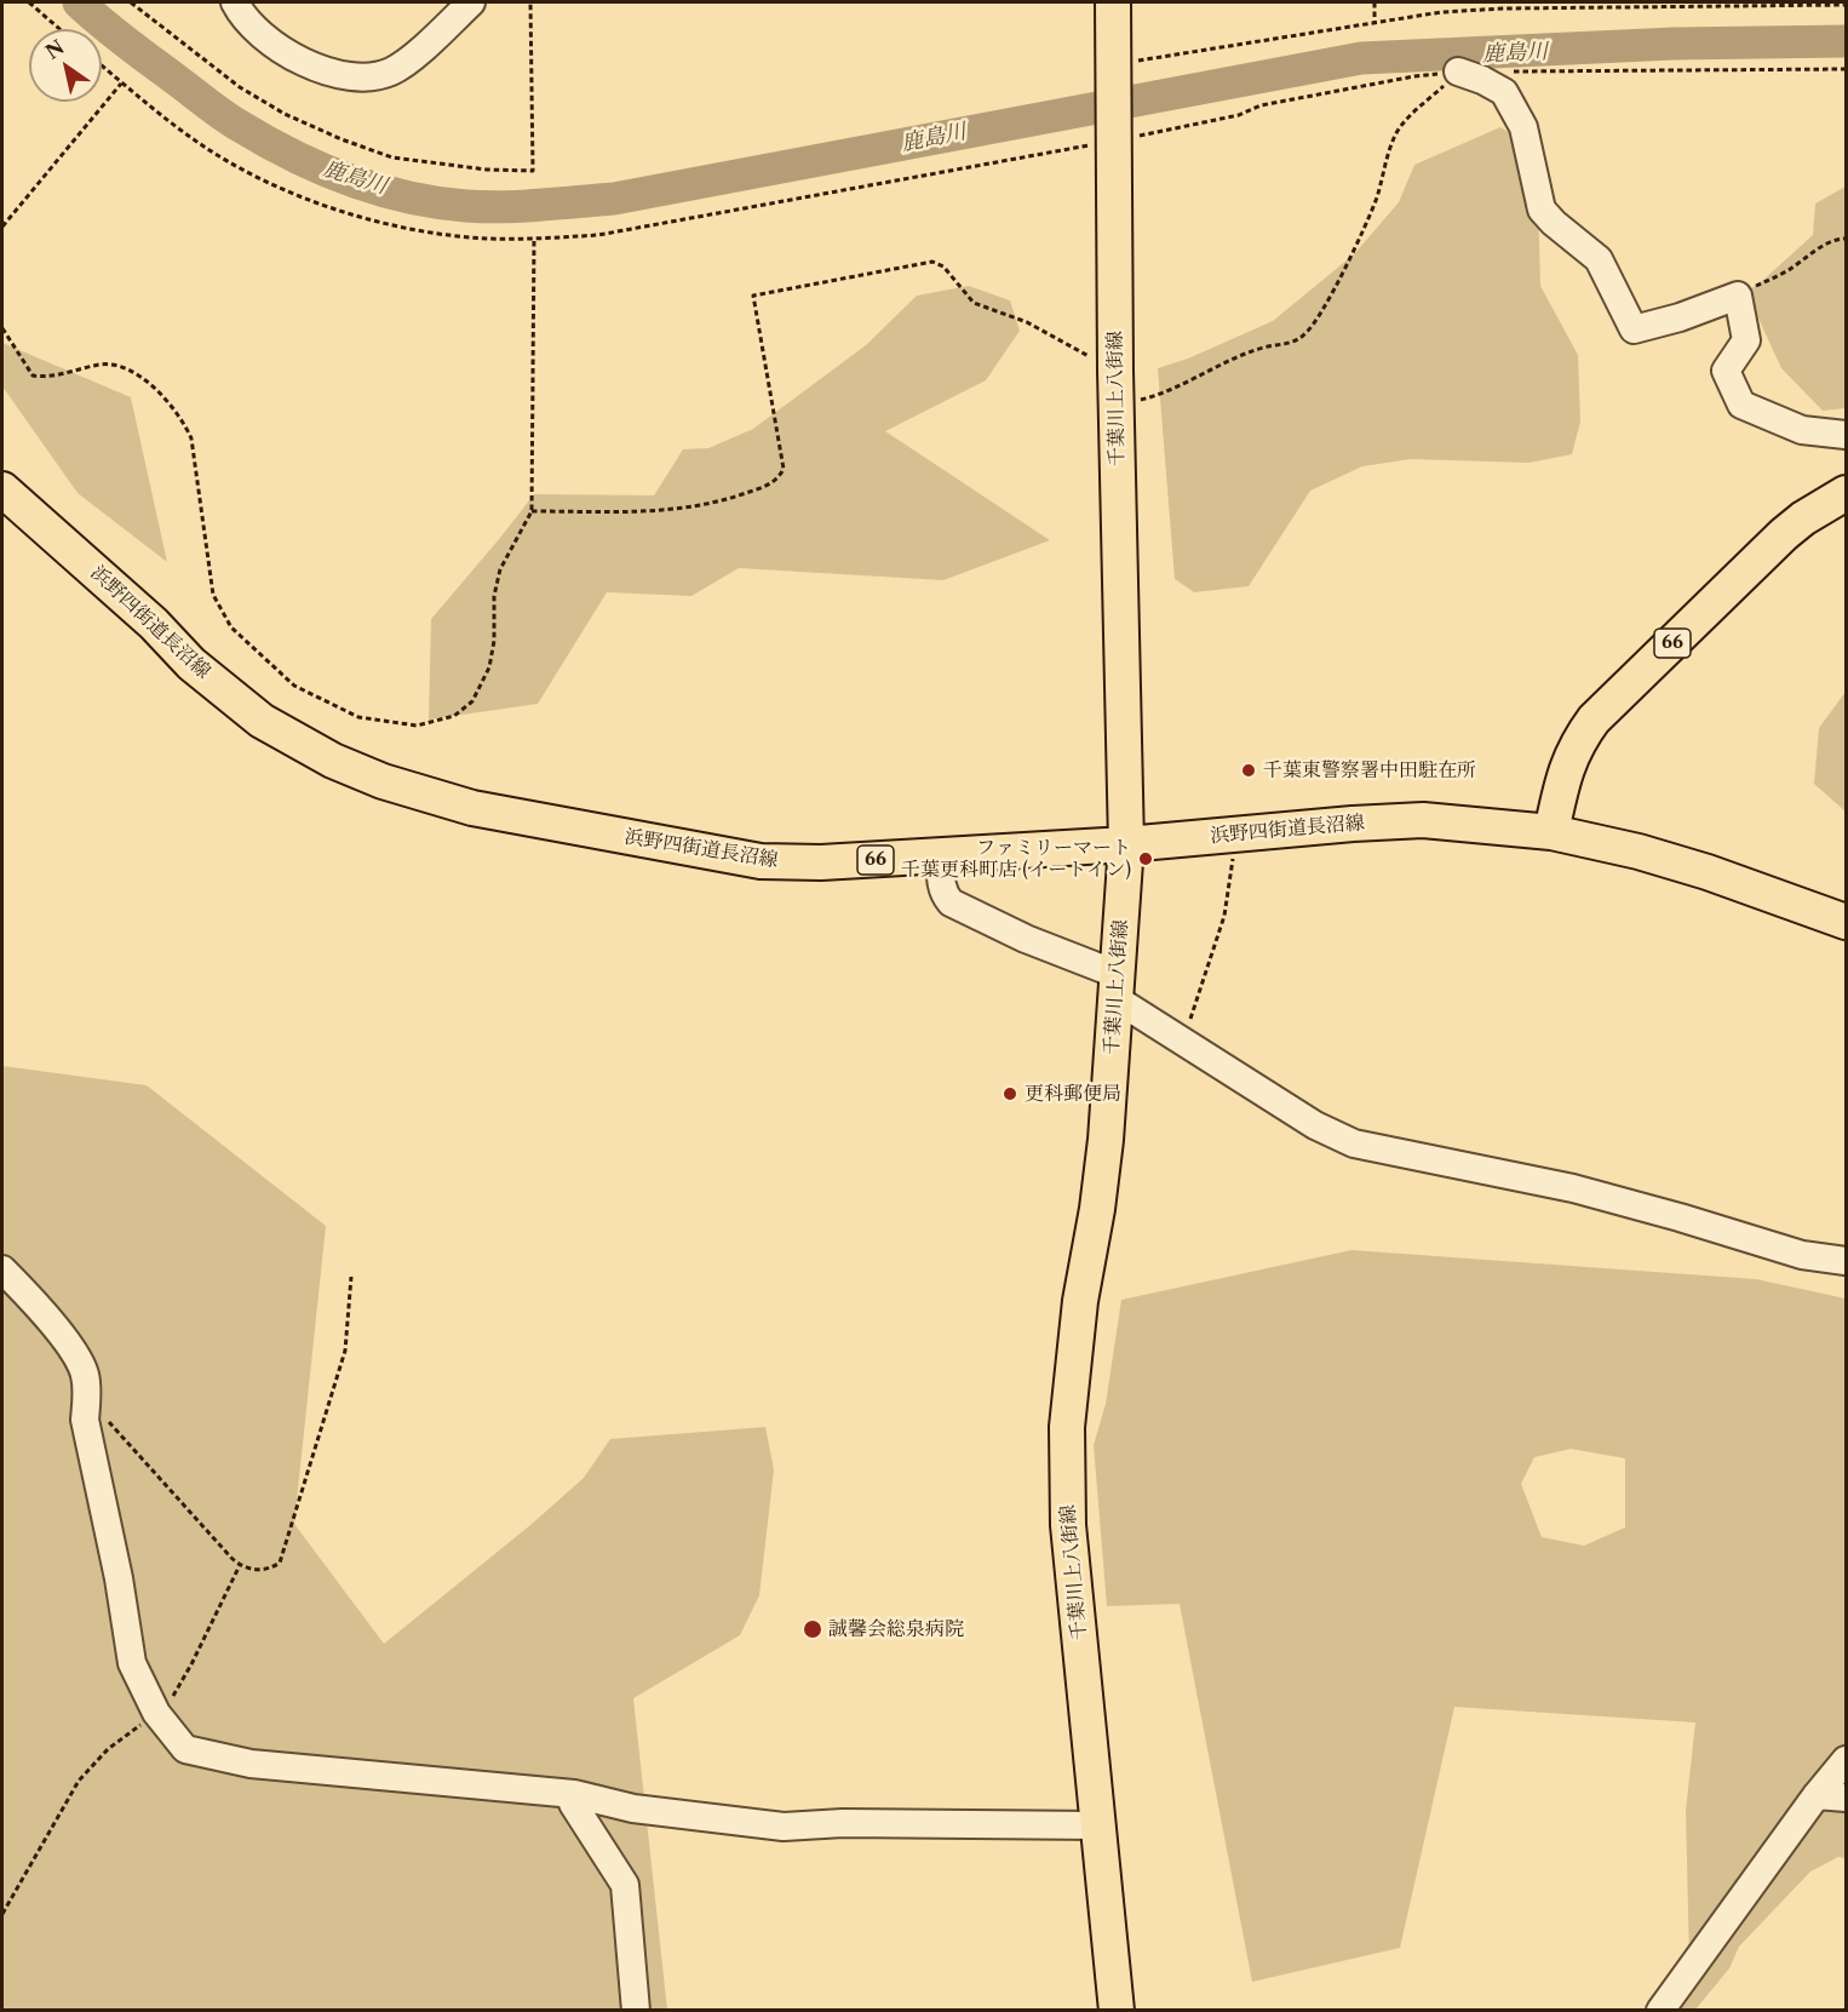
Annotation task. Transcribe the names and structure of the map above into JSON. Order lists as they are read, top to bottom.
{
  "streets": {
    "main road": ["千葉川上八街線", "浜野四街道長沼線", "66"]
  },
  "crossings": [
    ["千葉川上八街線", "浜野四街道長沼線"],
    ["浜野四街道長沼線", "66"]
  ],
  "water": ["鹿島川"],
  "places": [
    "千葉東警察署中田駐在所",
    "ファミリーマート 千葉更科町店 (イートイン)",
    "更科郵便局",
    "誠馨会総泉病院"
  ],
  "north": "top left"
}
